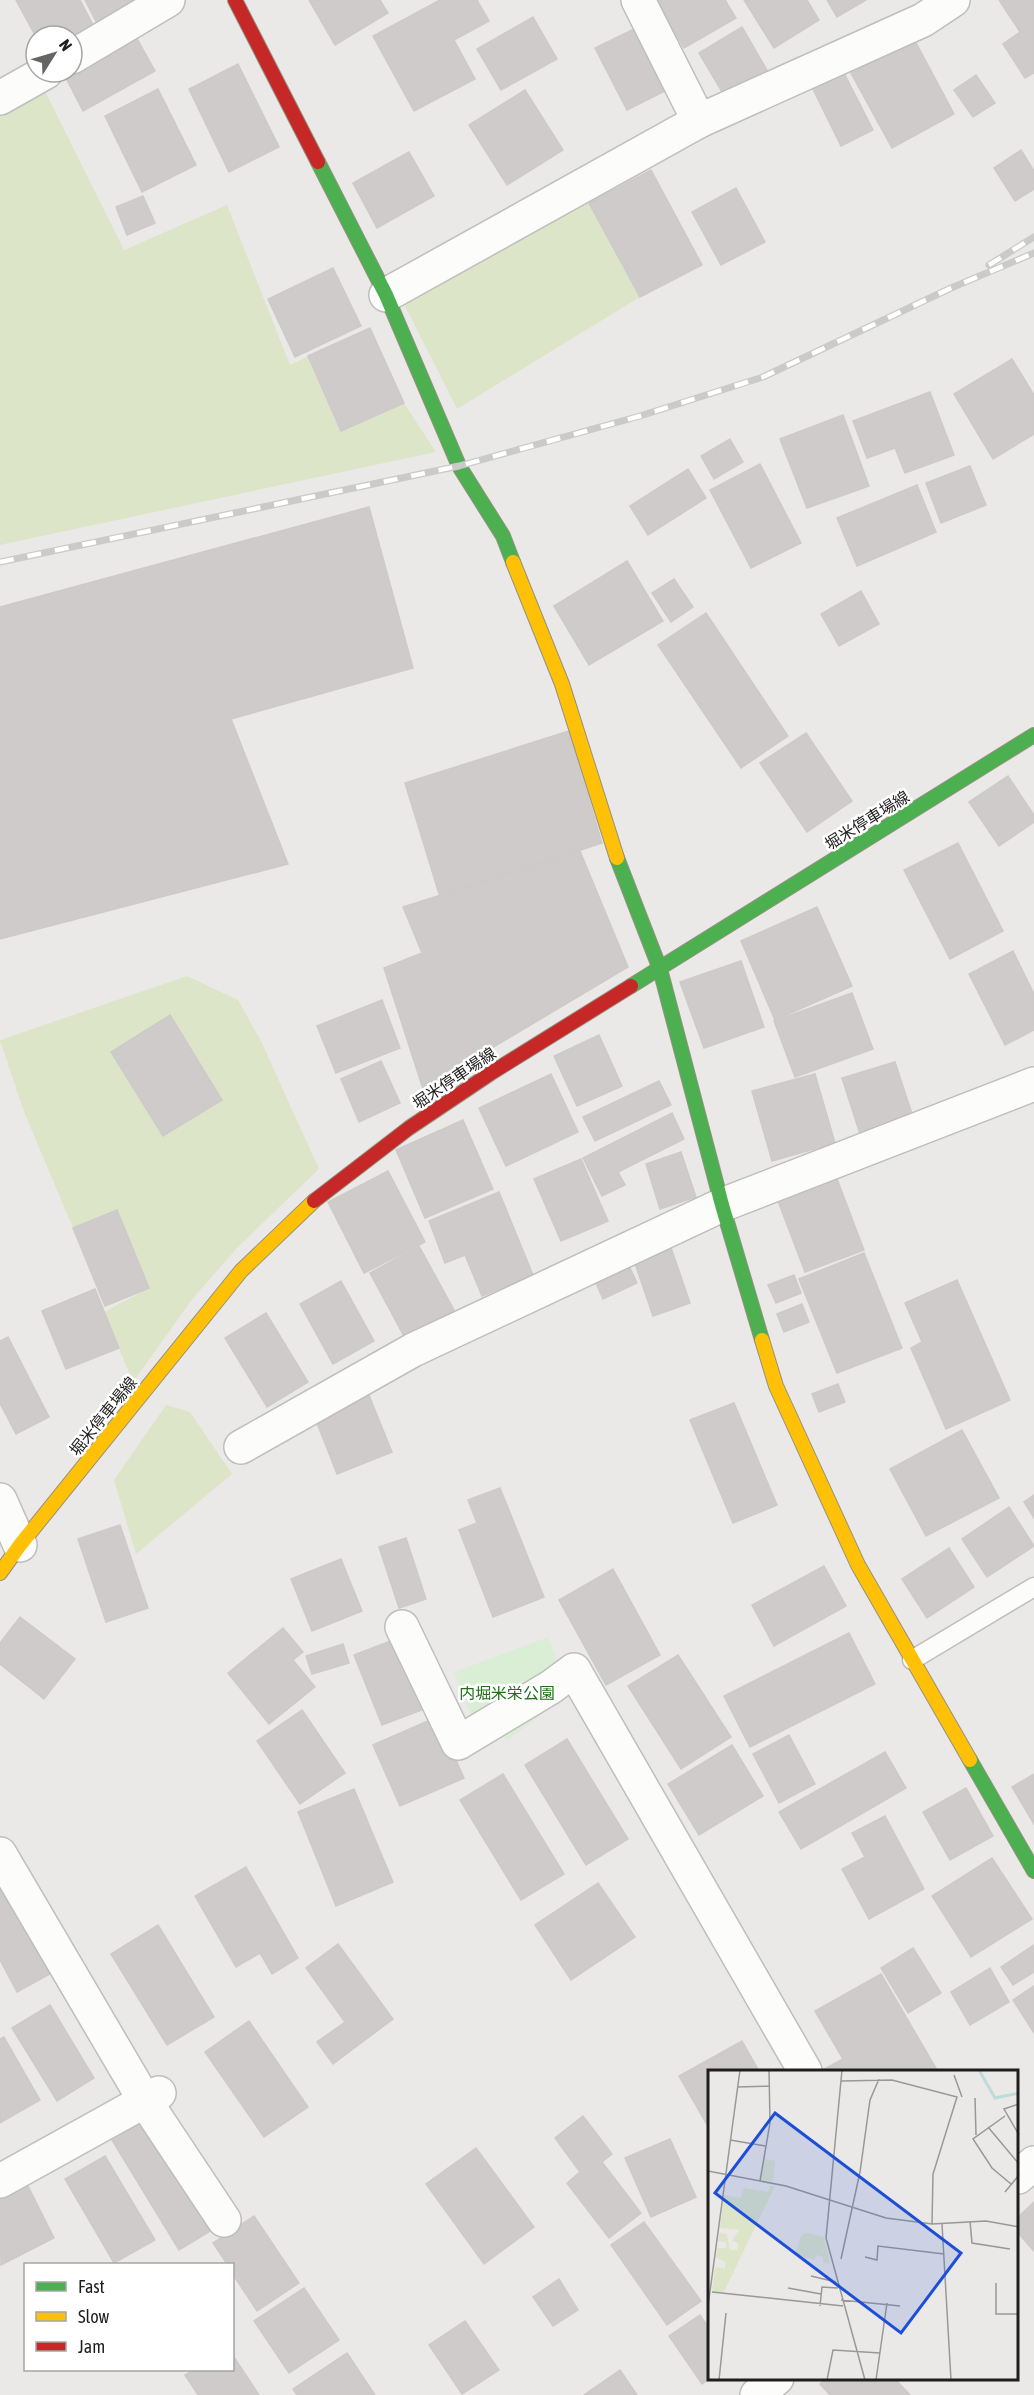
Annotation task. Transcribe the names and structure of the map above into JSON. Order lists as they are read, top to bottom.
{
  "streets": {
    "street": ["堀米停車場線"]
  },
  "parks": ["内堀米栄公園"],
  "legend": ["Fast", "Slow", "Jam"],
  "north": "top right"
}
